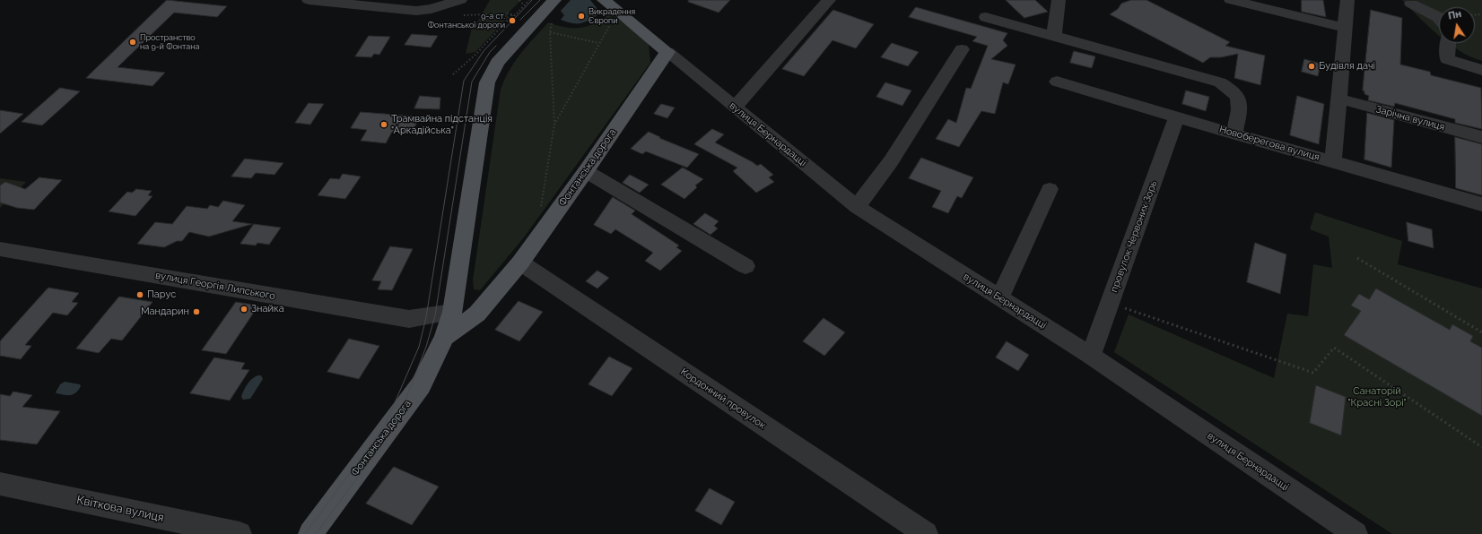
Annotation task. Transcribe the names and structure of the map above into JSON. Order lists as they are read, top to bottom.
{
  "streets": {
    "main road": ["Фонтанська дорога"],
    "street": [
      "Зарічна вулиця",
      "вулиця Бернардацці",
      "Новоберегова вулиця",
      "провулок Червоних Зорь",
      "вулиця Георгія Липського",
      "Кордонний провулок",
      "Квіткова вулиця"
    ]
  },
  "crossings": [
    ["вулиця Бернардацці", "Фонтанська дорога"],
    ["вулиця Бернардацці", "провулок Червоних Зорь"],
    ["Новоберегова вулиця", "провулок Червоних Зорь"],
    ["Фонтанська дорога", "вулиця Георгія Липського"],
    ["Фонтанська дорога", "Кордонний провулок"]
  ],
  "parks": ["Санаторій \"Красні Зорі\""],
  "places": [
    "Викрадення Європи",
    "9-а ст. Фонтанської дороги",
    "Пространство на 9-й Фонтана",
    "Будівля дачі",
    "Трамвайна підстанція \"Аркадійська\"",
    "Парус",
    "Знайка",
    "Мандарин"
  ],
  "north": "top"
}
